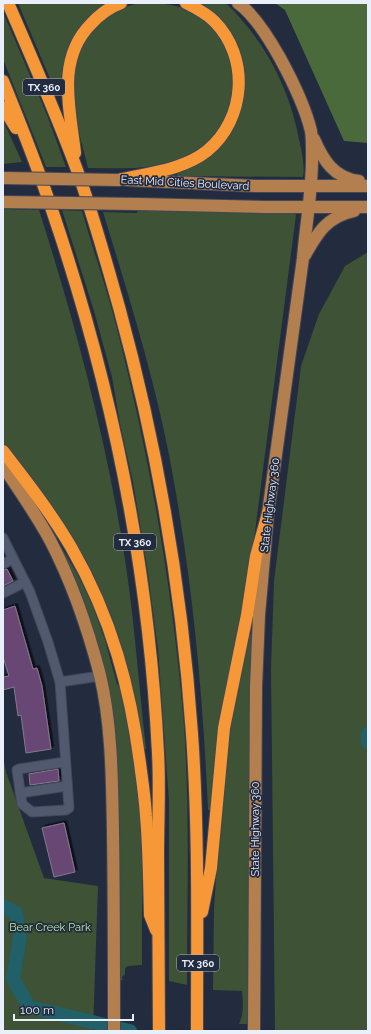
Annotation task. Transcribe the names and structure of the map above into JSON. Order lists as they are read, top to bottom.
{
  "streets": {
    "highway": ["TX 360"],
    "main road": ["East Mid Cities Boulevard", "State Highway 360"]
  },
  "crossings": [
    ["East Mid Cities Boulevard", "State Highway 360"]
  ],
  "parks": ["Bear Creek Park"],
  "scale_bar": "100 m"
}
